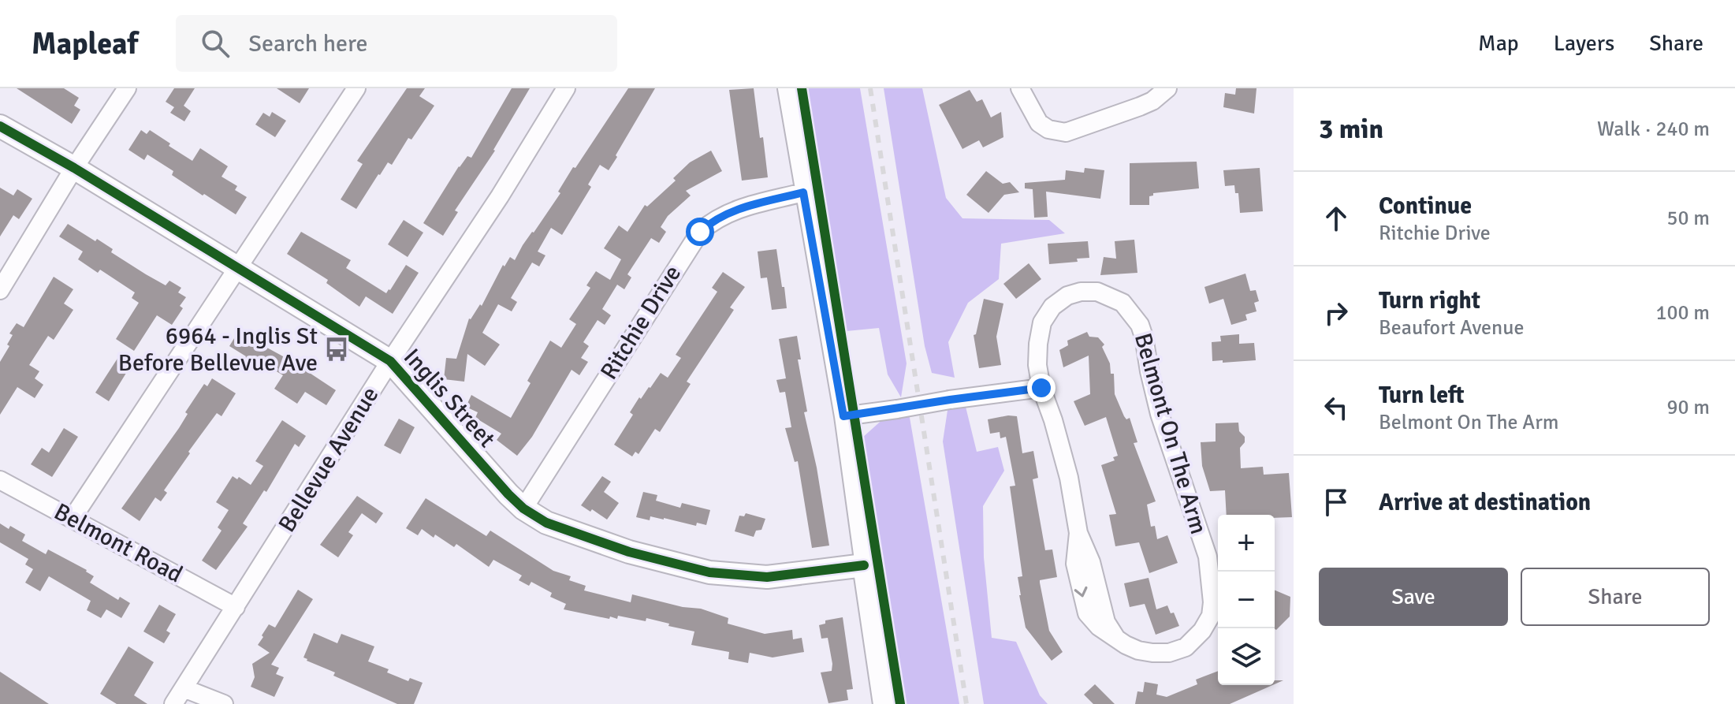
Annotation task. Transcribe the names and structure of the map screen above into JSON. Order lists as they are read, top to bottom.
{
  "streets": {
    "street": [
      "Ritchie Drive",
      "Inglis Street",
      "Belmont On The Arm",
      "Bellevue Avenue",
      "Belmont Road"
    ]
  },
  "crossings": [
    ["Ritchie Drive", "Inglis Street"],
    ["Inglis Street", "Bellevue Avenue"],
    ["Bellevue Avenue", "Belmont Road"]
  ],
  "places": {
    "bus stop": ["6964 - Inglis St Before Bellevue Ave"]
  },
  "page": {
    "header": "Mapleaf",
    "search": "Search here",
    "nav": ["Map", "Layers", "Share"],
    "heading": ["3 min", "Walk · 240 m"],
    "list": [
      ["Continue", "Ritchie Drive", "50 m"],
      ["Turn right", "Beaufort Avenue", "100 m"],
      ["Turn left", "Belmont On The Arm", "90 m"],
      "Arrive at destination"
    ],
    "map_buttons": ["+", "−"],
    "buttons": ["Save", "Share"]
  }
}
